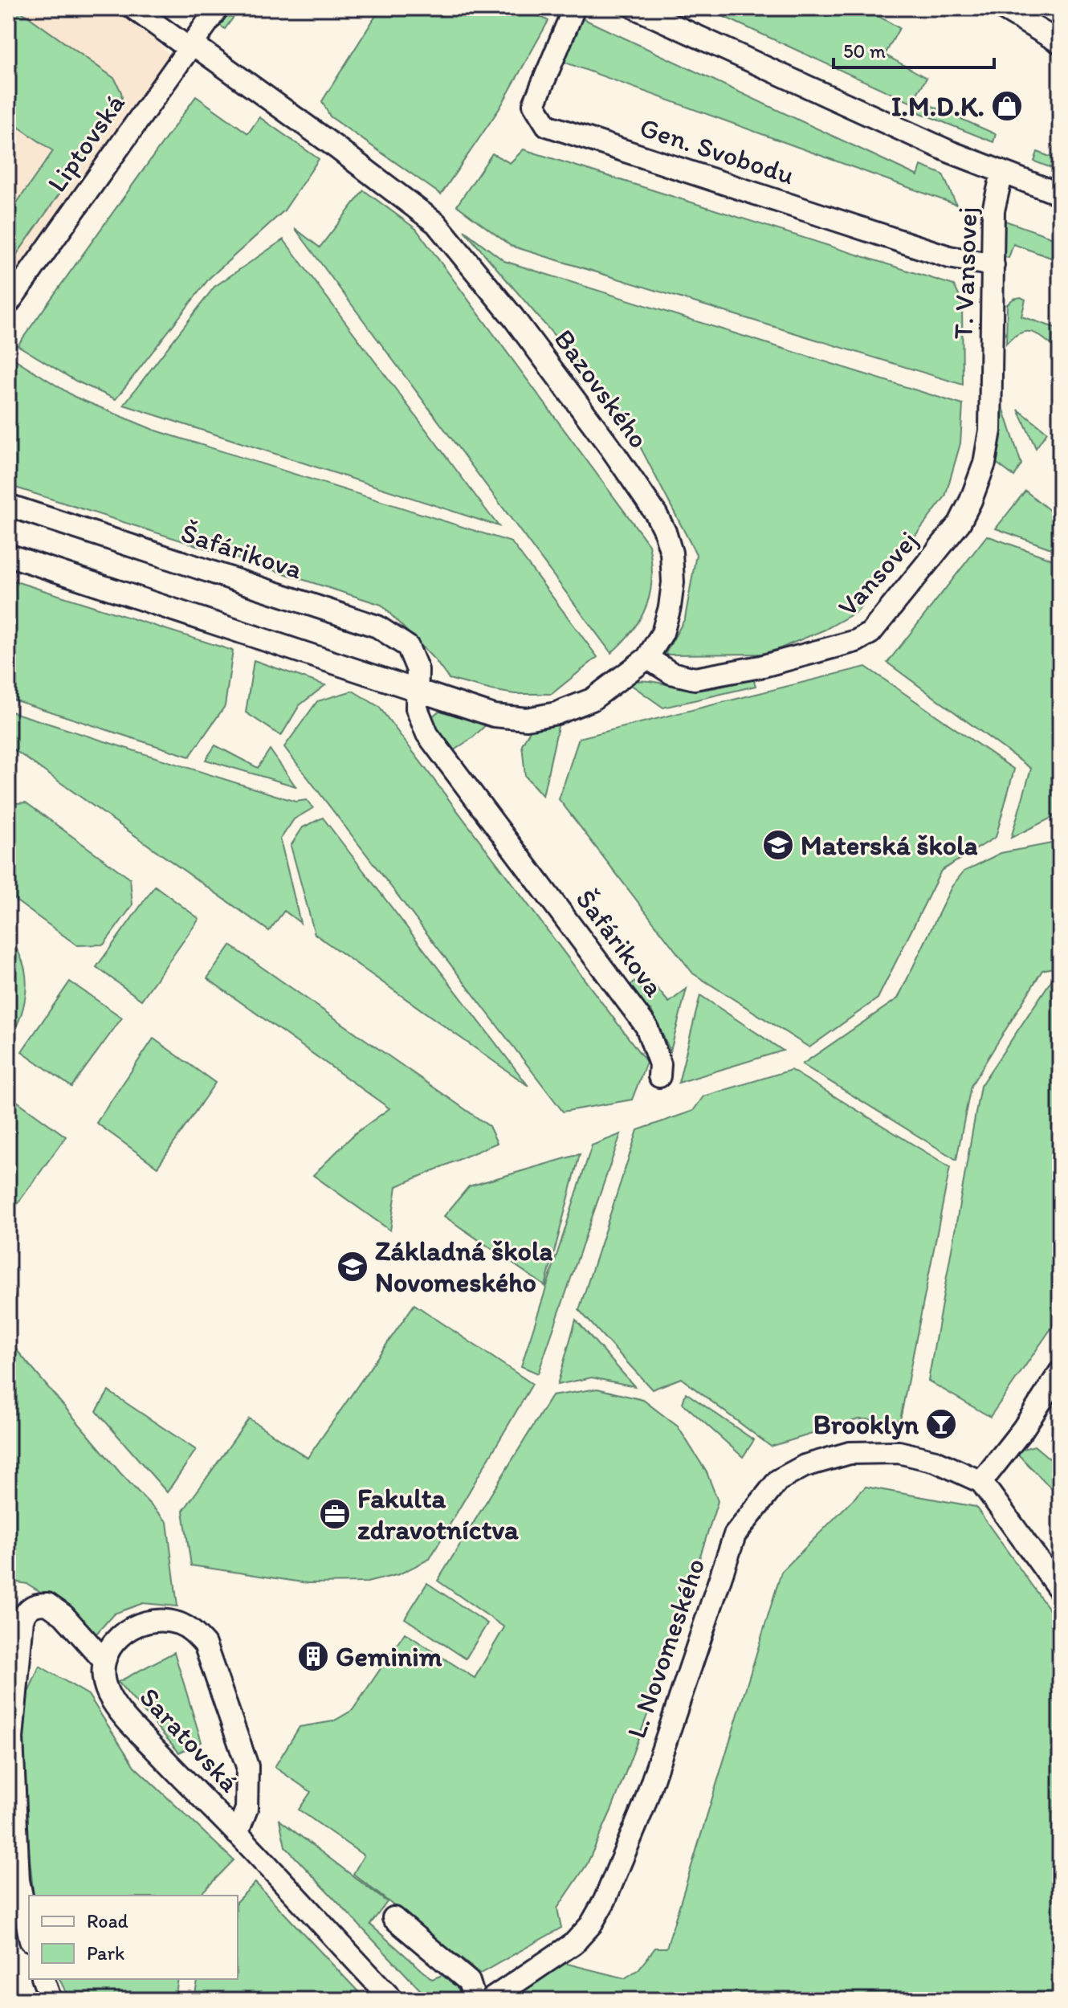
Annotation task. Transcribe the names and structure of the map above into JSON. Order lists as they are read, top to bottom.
{
  "streets": {
    "street": [
      "Liptovská",
      "Gen. Svobodu",
      "T. Vansovej",
      "Bazovského",
      "Šafárikova",
      "Vansovej",
      "L. Novomeského",
      "Saratovská"
    ]
  },
  "crossings": [
    ["Liptovská", "Bazovského"],
    ["Gen. Svobodu", "T. Vansovej"],
    ["T. Vansovej", "Vansovej"],
    ["Bazovského", "Šafárikova"],
    ["Bazovského", "Vansovej"]
  ],
  "places": {
    "shop": ["I.M.D.K."],
    "school or university": ["Materská škola", "Základná škola Novomeského"],
    "bar": ["Brooklyn"],
    "office": ["Fakulta zdravotníctva"],
    "building": ["Geminim"]
  },
  "legend": ["Road", "Park"],
  "scale_bar": "50 m"
}
